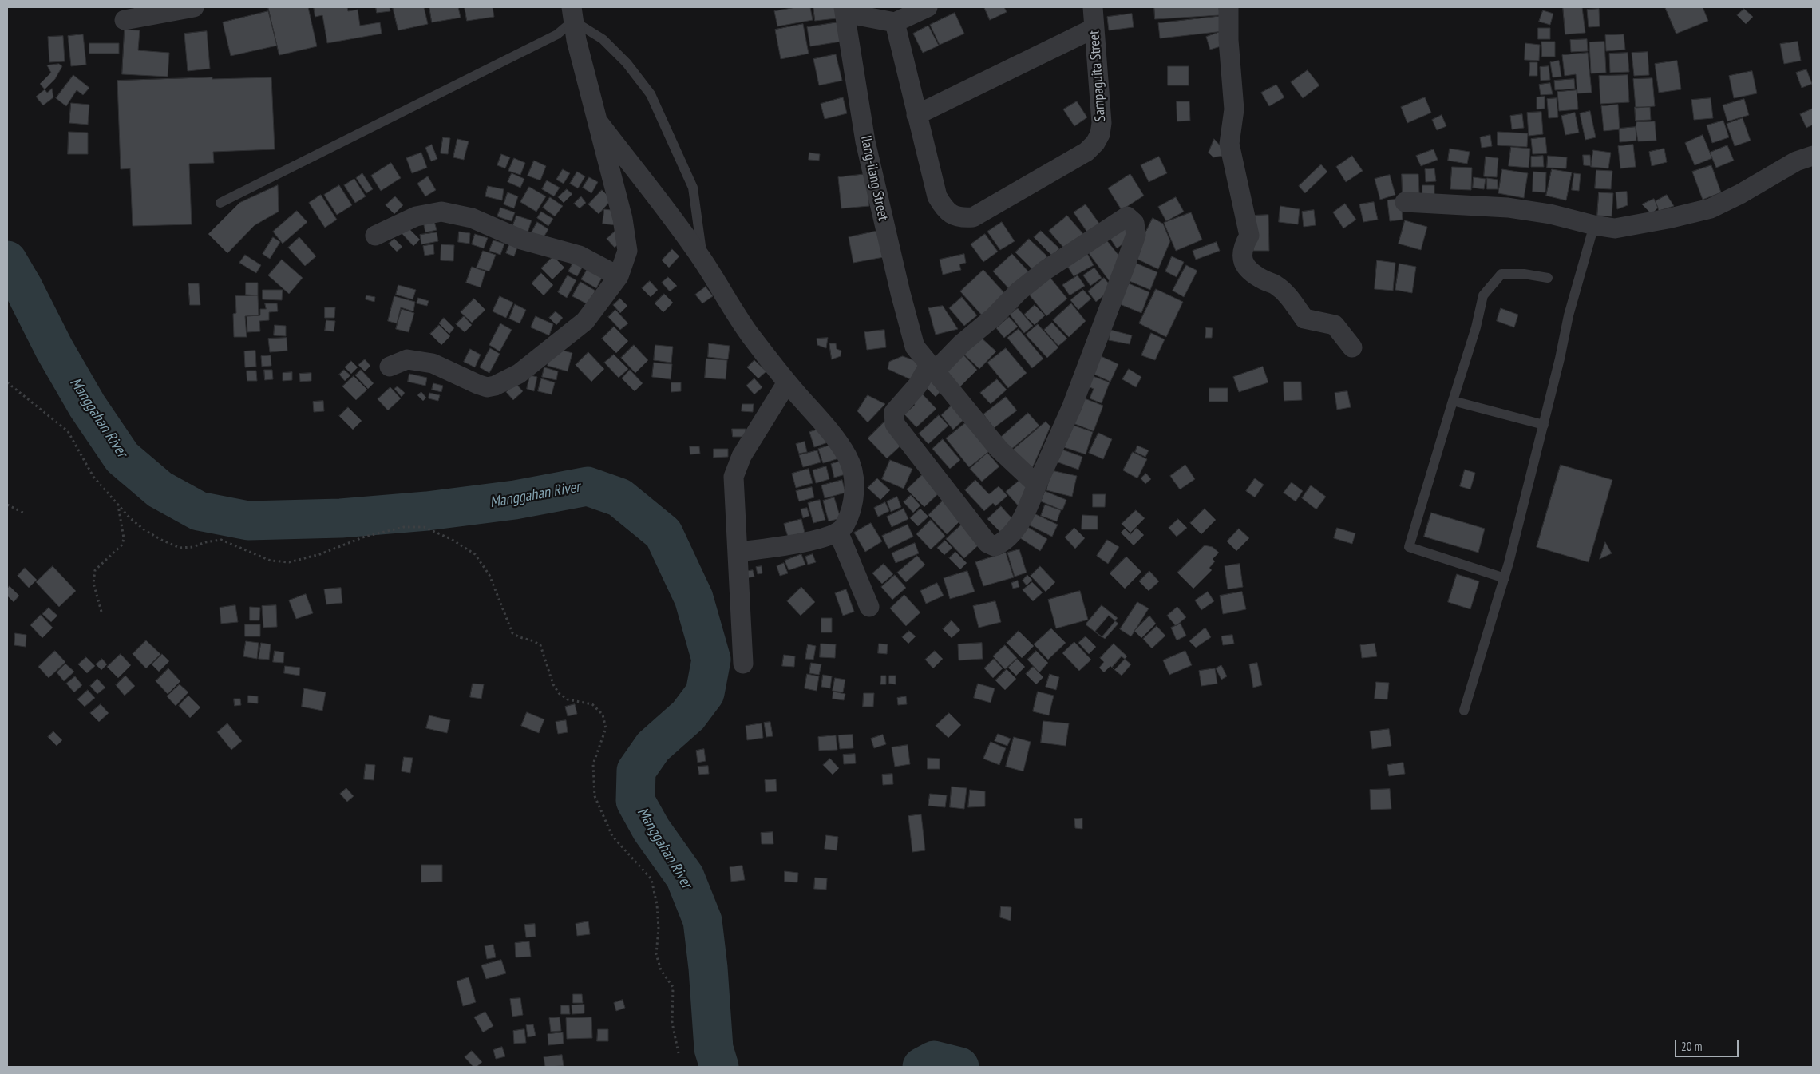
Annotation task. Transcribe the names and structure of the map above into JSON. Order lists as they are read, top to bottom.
{
  "streets": {
    "street": ["Sampaguita Street", "Ilang-ilang Street"]
  },
  "water": ["Manggahan River"],
  "scale_bar": "20 m"
}
